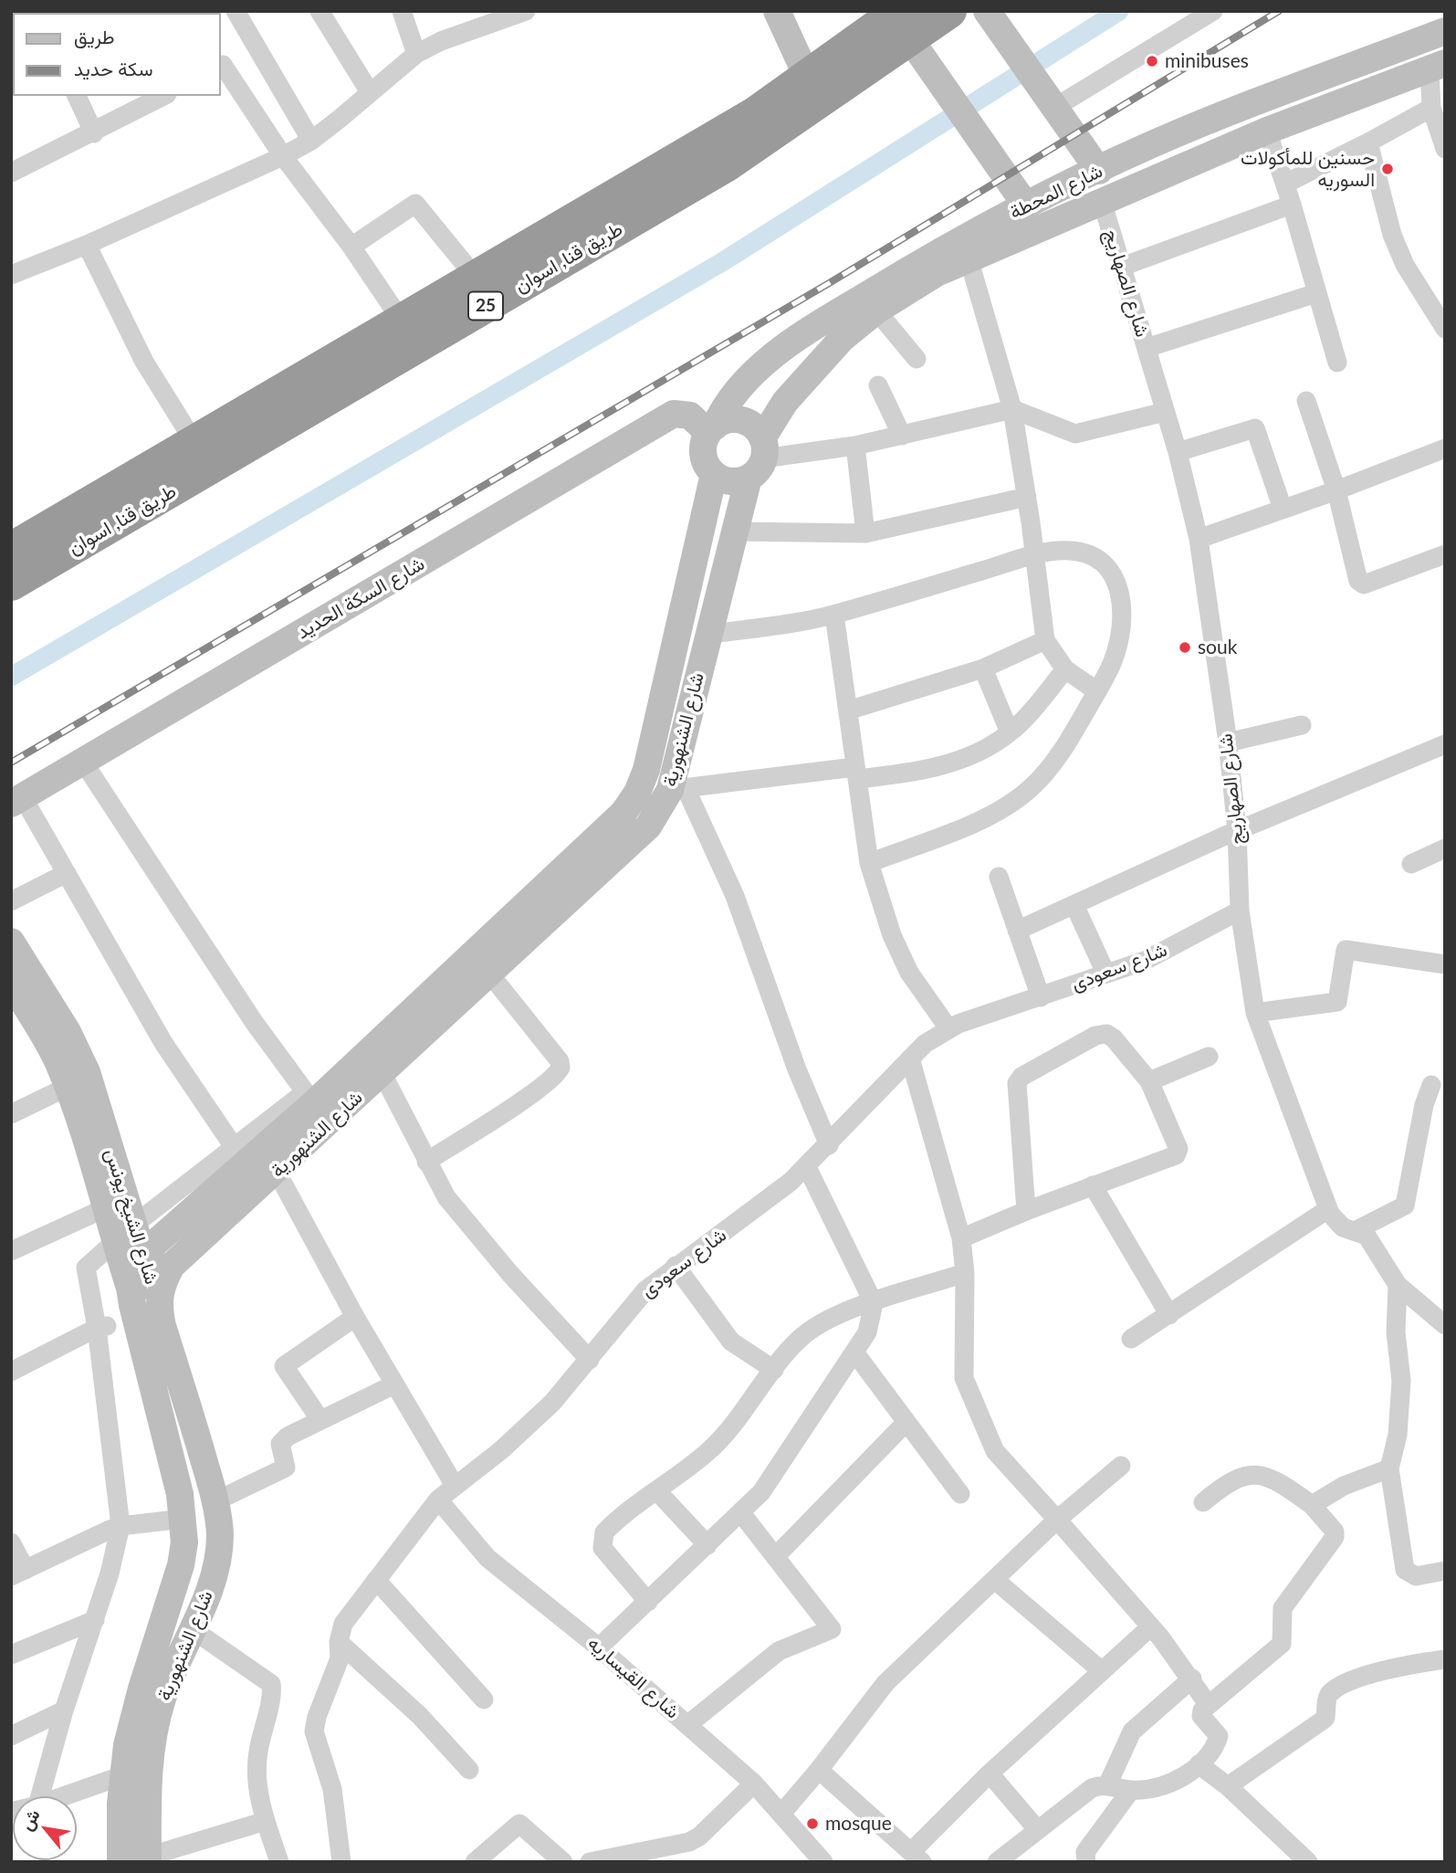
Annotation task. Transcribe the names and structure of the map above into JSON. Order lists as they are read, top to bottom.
{
  "streets": {
    "highway": ["طريق قنا, اسوان", "25"],
    "street": [
      "شارع المحطة",
      "شارع الصهاريج",
      "شارع السكة الحديد",
      "شارع الشنهورية",
      "شارع سعودى",
      "شارع الشيخ يونس",
      "شارع القيساريه"
    ]
  },
  "crossings": [
    ["شارع المحطة", "شارع الصهاريج"],
    ["شارع المحطة", "شارع السكة الحديد"],
    ["شارع المحطة", "شارع الشنهورية"],
    ["شارع الصهاريج", "شارع سعودى"],
    ["شارع السكة الحديد", "شارع الشنهورية"],
    ["شارع الشنهورية", "شارع الشيخ يونس"],
    ["شارع سعودى", "شارع القيساريه"]
  ],
  "places": [
    "minibuses",
    "حسنين للمأكولات السوريه",
    "souk",
    "mosque"
  ],
  "legend": ["طريق", "سكة حديد"],
  "north": "top left"
}
